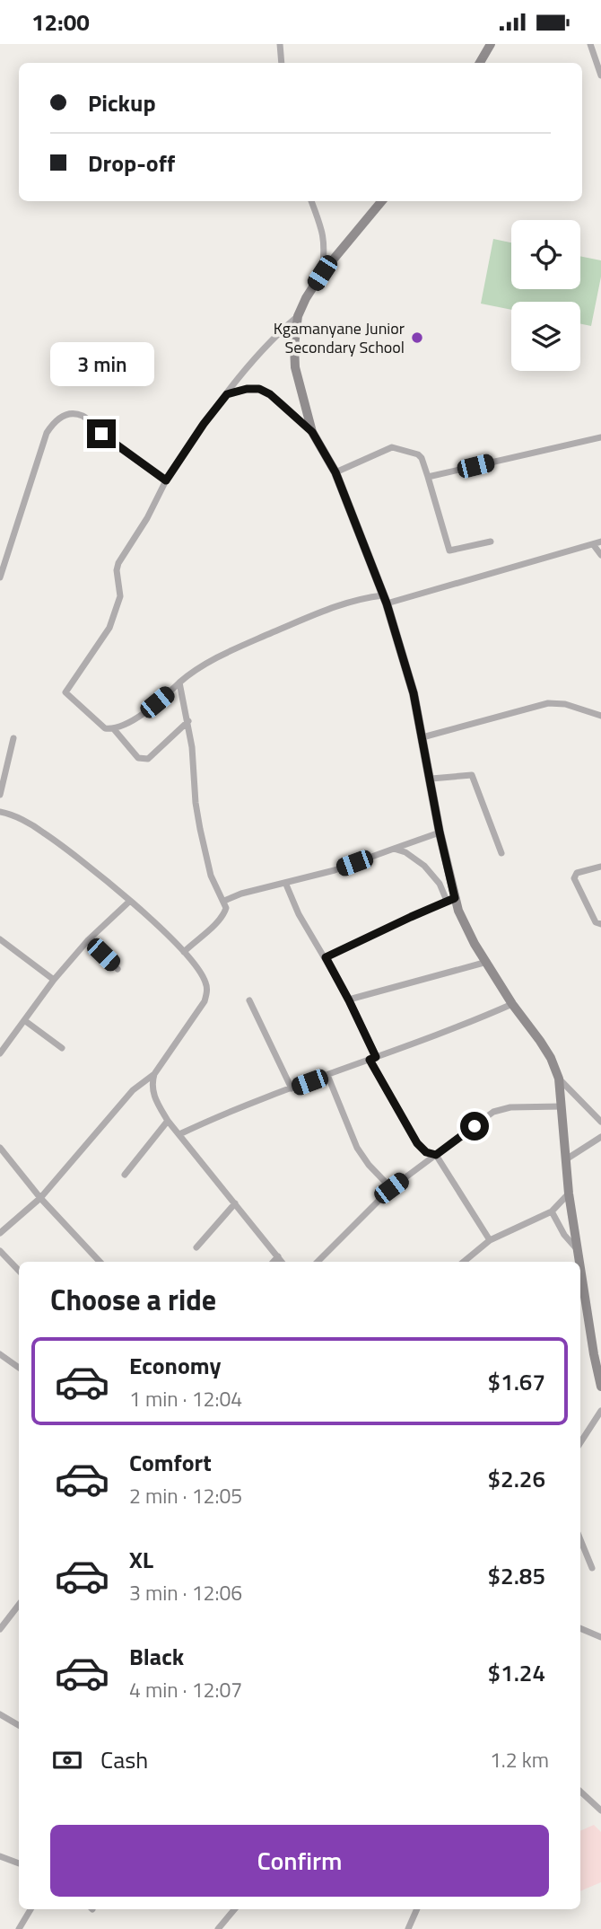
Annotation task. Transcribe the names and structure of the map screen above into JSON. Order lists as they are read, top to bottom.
{
  "places": ["Kgamanyane Junior Secondary School"],
  "page": {
    "status": "12:00",
    "banner": ["Pickup", "Drop-off"],
    "bubble": "3 min",
    "heading": "Choose a ride",
    "list": [
      {
        "name": "Economy",
        "note": "1 min · 12:04",
        "value": "$1.67"
      },
      {
        "name": "Comfort",
        "note": "2 min · 12:05",
        "value": "$2.26"
      },
      {
        "name": "XL",
        "note": "3 min · 12:06",
        "value": "$2.85"
      },
      {
        "name": "Black",
        "note": "4 min · 12:07",
        "value": "$1.24"
      }
    ],
    "pay": ["Cash", "1.2 km"],
    "buttons": "Confirm"
  }
}
